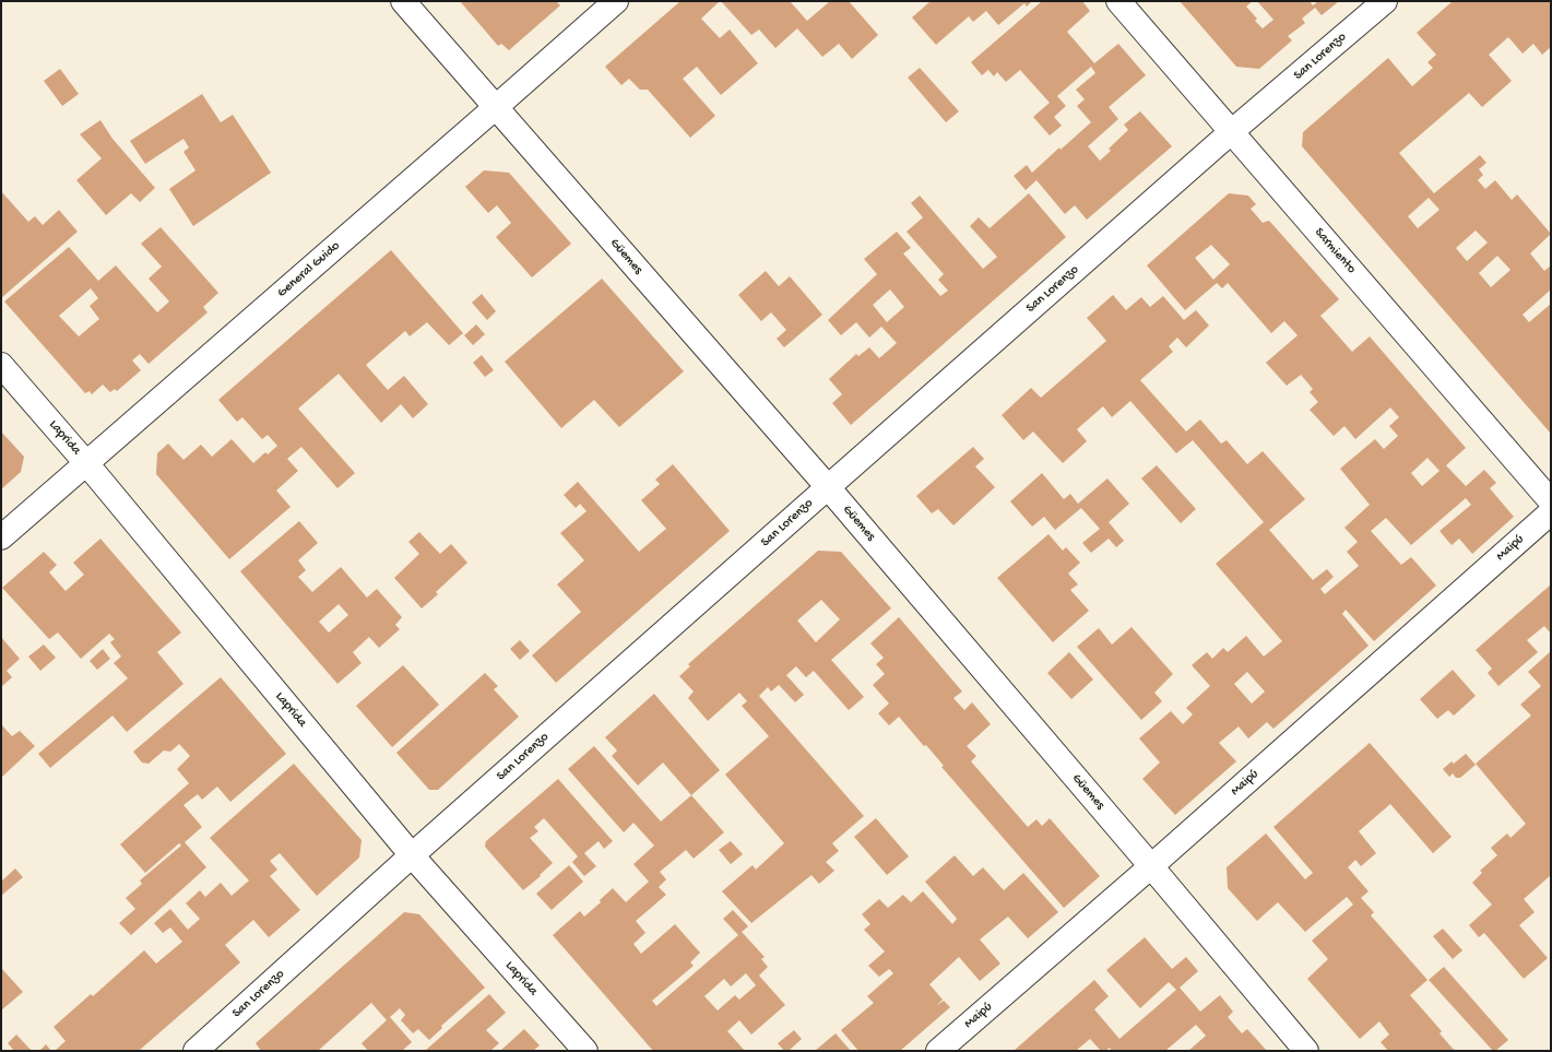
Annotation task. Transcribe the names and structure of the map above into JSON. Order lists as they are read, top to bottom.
{
  "streets": {
    "street": [
      "San Lorenzo",
      "Sarmiento",
      "Güemes",
      "General Guido",
      "Laprida",
      "Maipú"
    ]
  },
  "crossings": [
    ["San Lorenzo", "Sarmiento"],
    ["San Lorenzo", "Güemes"],
    ["San Lorenzo", "Laprida"],
    ["Güemes", "General Guido"],
    ["Güemes", "Maipú"],
    ["General Guido", "Laprida"]
  ]
}
